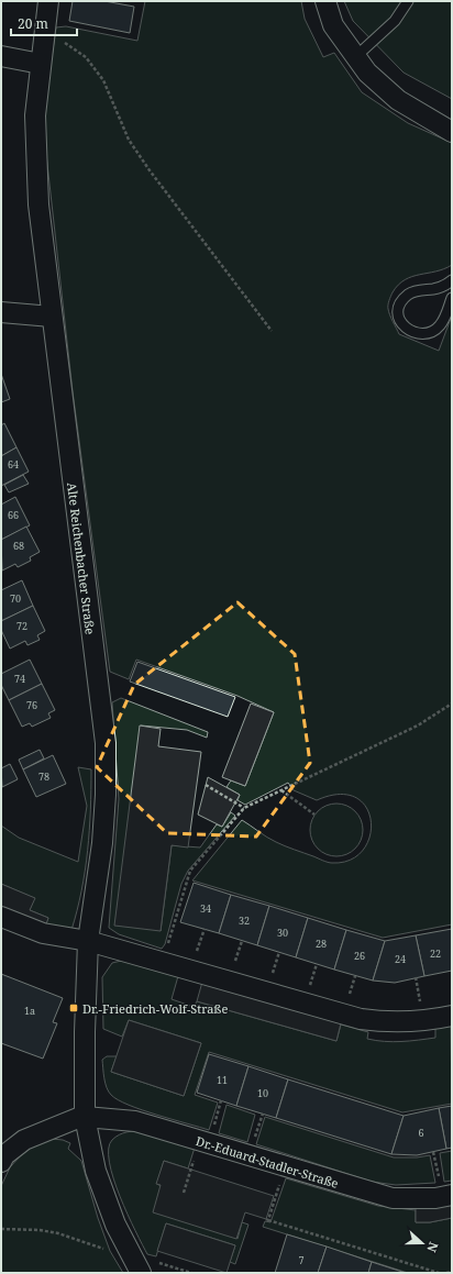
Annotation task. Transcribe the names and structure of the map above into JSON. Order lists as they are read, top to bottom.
{
  "streets": {
    "street": ["Alte Reichenbacher Straße", "Dr.-Eduard-Stadler-Straße"]
  },
  "crossings": [
    ["Alte Reichenbacher Straße", "Dr.-Eduard-Stadler-Straße"]
  ],
  "places": {
    "transit": ["Dr.-Friedrich-Wolf-Straße"]
  },
  "house_numbers": [
    "64",
    "66",
    "68",
    "70",
    "72",
    "74",
    "76",
    "78",
    "34",
    "32",
    "30",
    "28",
    "22",
    "26",
    "24",
    "1a",
    "11",
    "10",
    "6",
    "7"
  ],
  "scale_bar": "20 m",
  "north": "right"
}
